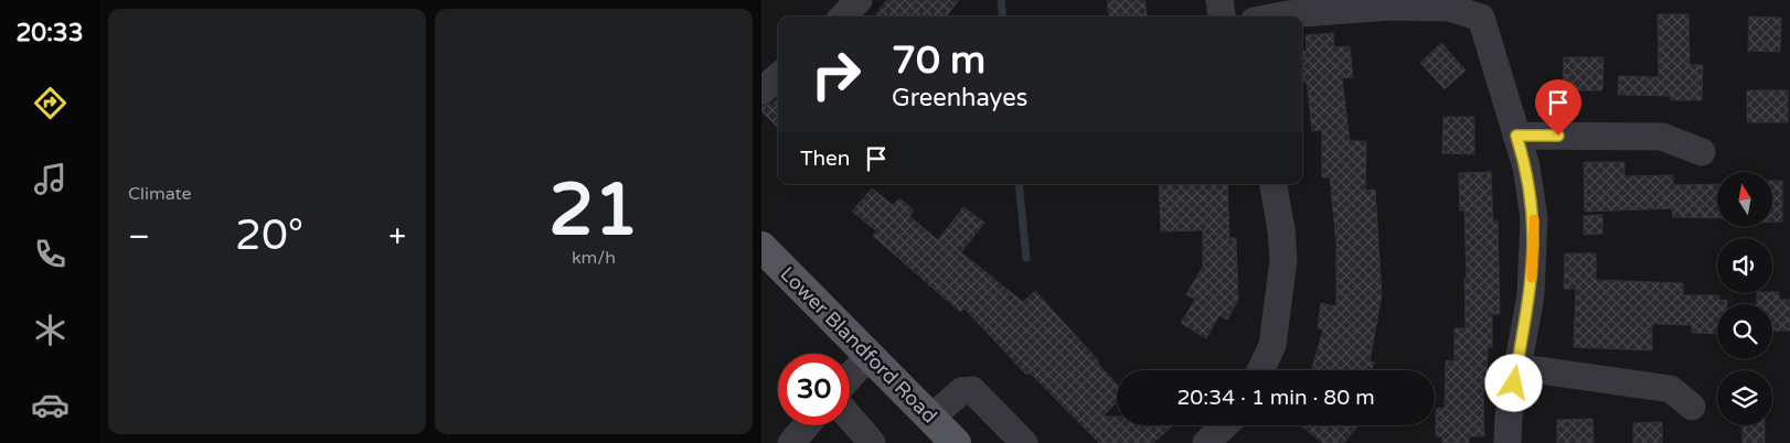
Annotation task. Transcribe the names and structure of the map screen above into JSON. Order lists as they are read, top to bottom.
{
  "streets": {
    "main road": ["Lower Blandford Road"]
  },
  "north": "top",
  "page": {
    "tabs": "20:33",
    "tile": [
      "Climate",
      ["21", "km/h"]
    ],
    "turn": ["70 m", "Greenhayes"],
    "then": "Then",
    "heat": ["−", "20°", "+"],
    "limit": "30",
    "trip": "20:34 · 1 min · 80 m"
  }
}
